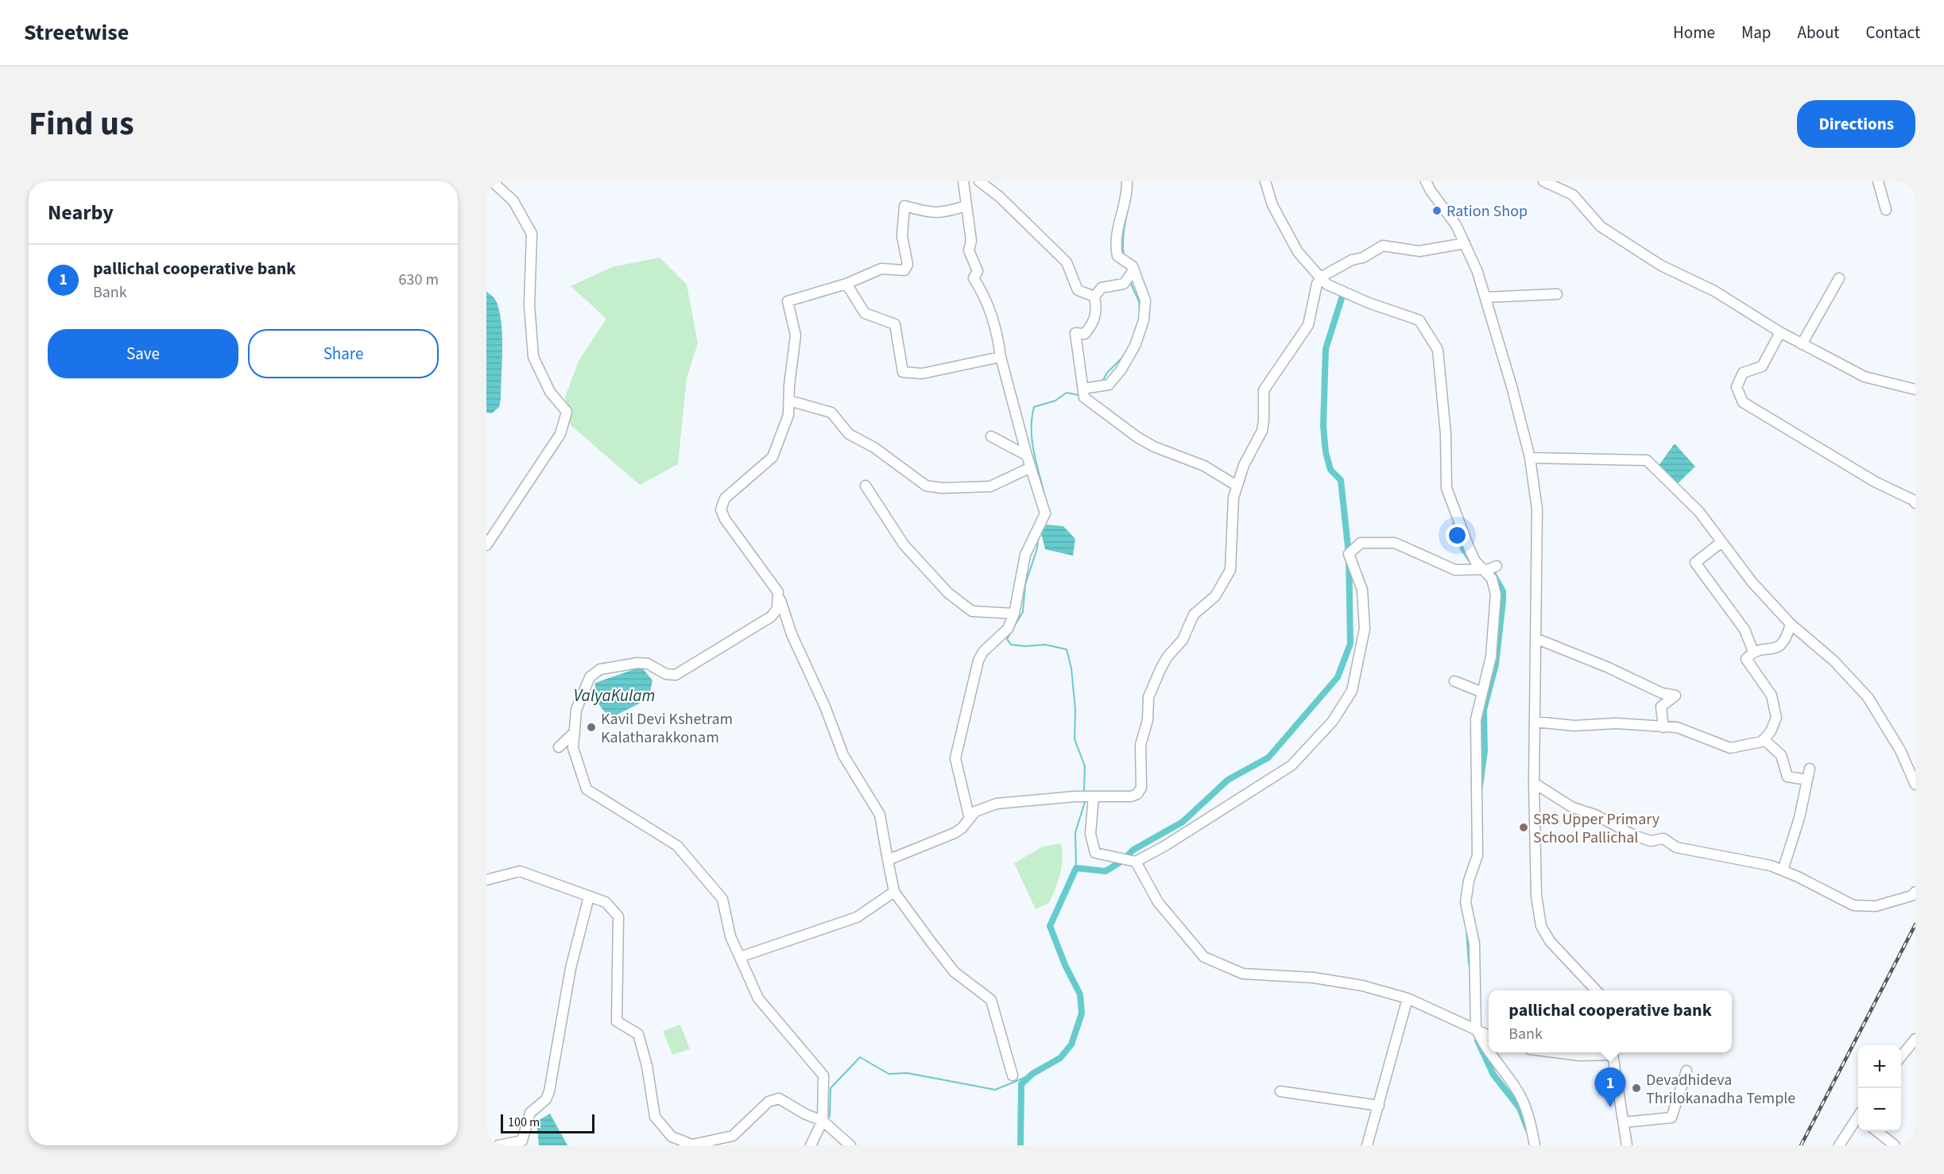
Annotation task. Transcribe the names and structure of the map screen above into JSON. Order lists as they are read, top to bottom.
{
  "water": ["ValyaKulam"],
  "places": [
    "Ration Shop",
    "Kavil Devi Kshetram Kalatharakkonam",
    "SRS Upper Primary School Pallichal",
    "Devadhideva Thrilokanadha Temple"
  ],
  "scale_bar": "100 m",
  "page": {
    "header": "Streetwise",
    "nav": [
      "Home",
      "Map",
      "About",
      "Contact"
    ],
    "title": "Find us",
    "buttons": [
      "Directions",
      ["Save", "Share"]
    ],
    "heading": "Nearby",
    "list": [
      {
        "mark": "1",
        "name": "pallichal cooperative bank",
        "note": "Bank",
        "value": "630 m"
      }
    ],
    "popup": ["pallichal cooperative bank", "Bank"],
    "map_buttons": ["+", "−"],
    "pins": "1",
    "scale": "100 m"
  }
}
